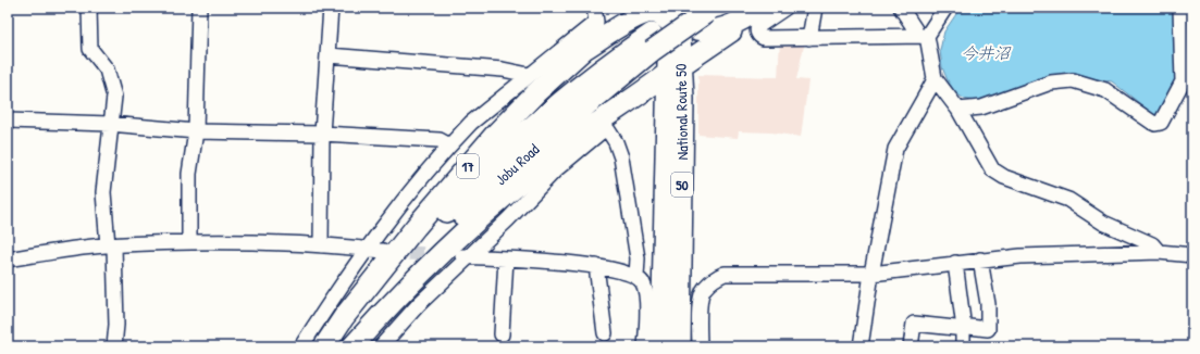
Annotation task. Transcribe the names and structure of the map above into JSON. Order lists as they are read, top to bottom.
{
  "streets": {
    "highway": [
      "National Route 50",
      "Jobu Road",
      "17",
      "50"
    ]
  },
  "crossings": [
    ["National Route 50", "Jobu Road"],
    ["National Route 50", "17"],
    ["Jobu Road", "17"]
  ],
  "water": ["今井沼"]
}
